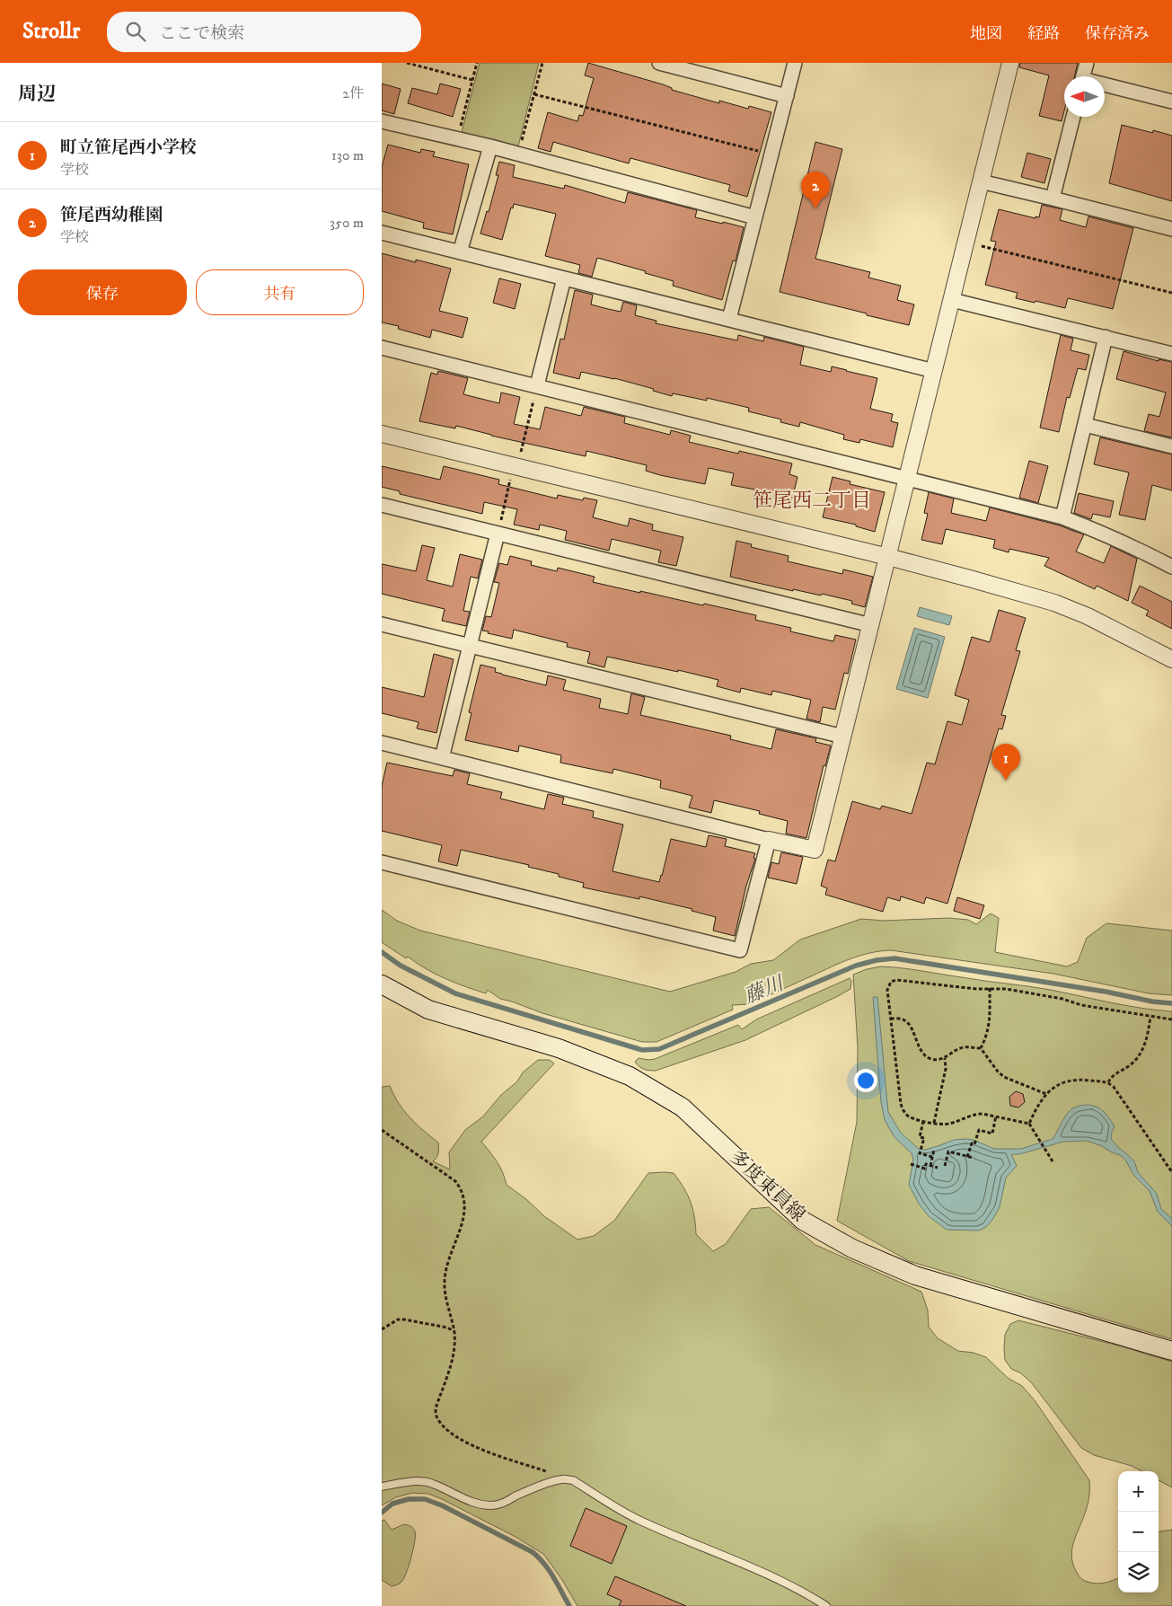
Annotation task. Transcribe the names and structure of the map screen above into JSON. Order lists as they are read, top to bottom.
{
  "streets": {
    "main road": ["多度東員線"]
  },
  "districts": ["笹尾西二丁目"],
  "water": ["藤川"],
  "north": "left",
  "page": {
    "header": "Strollr",
    "search": "ここで検索",
    "nav": ["地図", "経路", "保存済み"],
    "heading": ["周辺", "2件"],
    "list": [
      {
        "mark": "1",
        "name": "町立笹尾西小学校",
        "note": "学校",
        "value": "130 m"
      },
      {
        "mark": "2",
        "name": "笹尾西幼稚園",
        "note": "学校",
        "value": "350 m"
      }
    ],
    "pins": ["2", "1"],
    "buttons": ["保存", "共有"],
    "map_buttons": ["+", "−"]
  }
}
